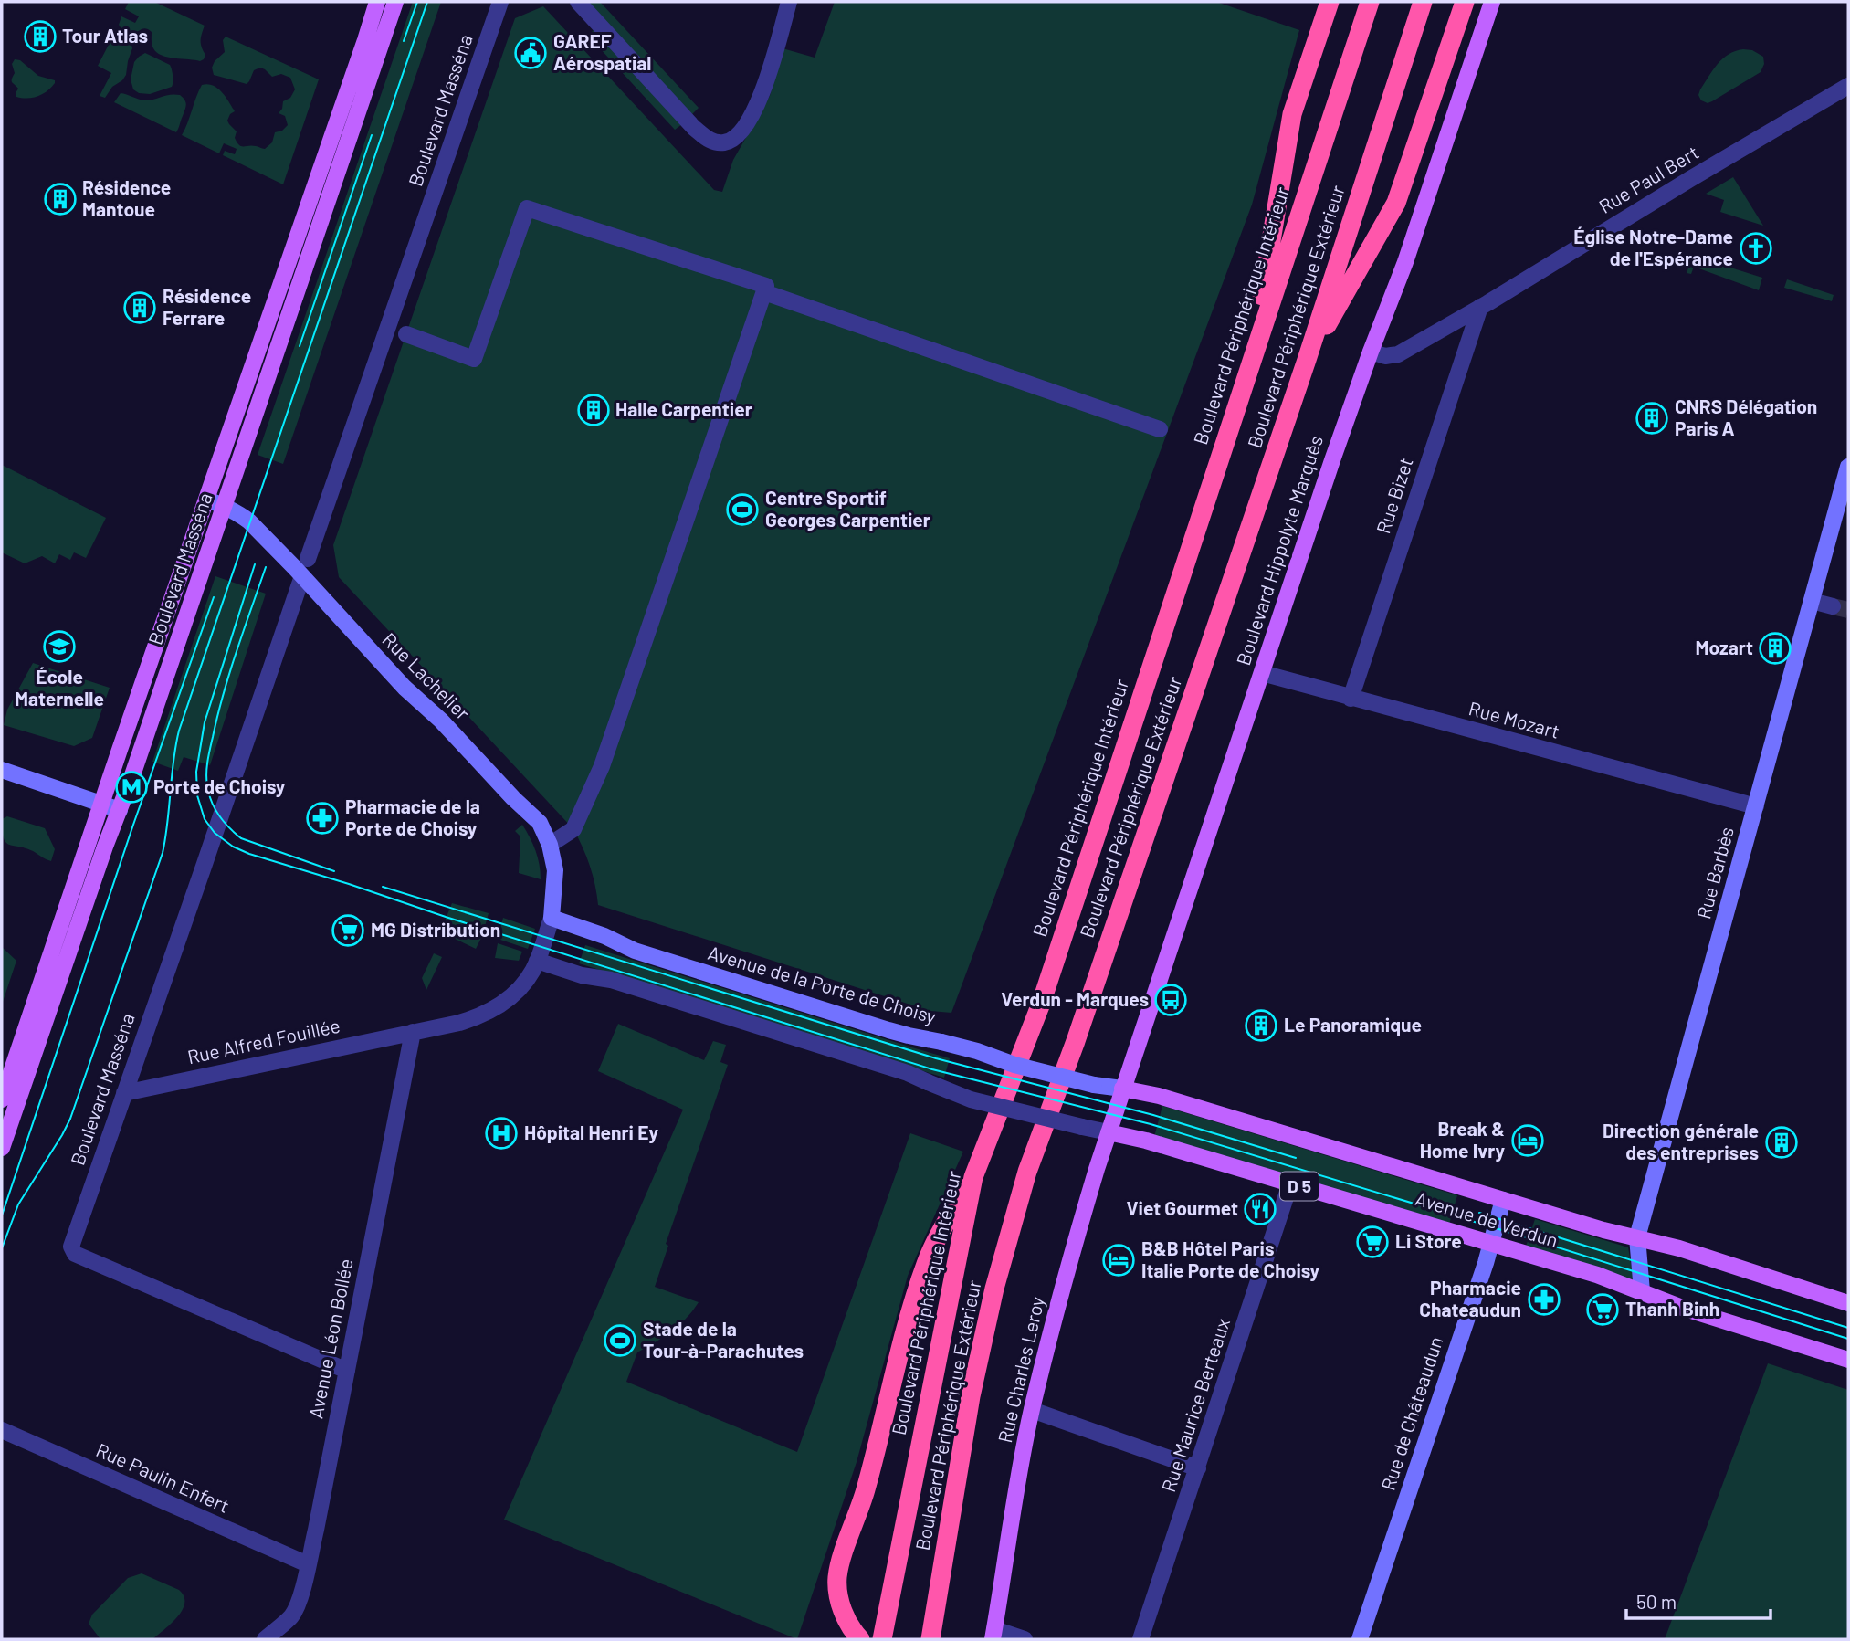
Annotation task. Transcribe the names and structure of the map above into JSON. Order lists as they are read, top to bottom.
{
  "streets": {
    "highway": ["Boulevard Périphérique Intérieur", "Boulevard Périphérique Extérieur"],
    "main road": [
      "Boulevard Masséna",
      "Boulevard Hippolyte Marquès",
      "Rue Lachelier",
      "Rue Barbès",
      "Avenue de la Porte de Choisy",
      "D 5",
      "Avenue de Verdun",
      "Rue Charles Leroy",
      "Rue de Châteaudun"
    ],
    "street": [
      "Rue Paul Bert",
      "Rue Bizet",
      "Rue Mozart",
      "Rue Alfred Fouillée",
      "Avenue Léon Bollée",
      "Rue Maurice Berteaux",
      "Rue Paulin Enfert"
    ]
  },
  "crossings": [
    ["Boulevard Masséna", "Rue Lachelier"],
    ["Boulevard Masséna", "Rue Alfred Fouillée"],
    ["Boulevard Masséna", "Avenue Léon Bollée"],
    ["Rue Paul Bert", "Rue Bizet"],
    ["Rue Paul Bert", "Boulevard Hippolyte Marquès"],
    ["Rue Bizet", "Rue Mozart"],
    ["Boulevard Hippolyte Marquès", "Rue Mozart"],
    ["Boulevard Hippolyte Marquès", "Avenue de la Porte de Choisy"],
    ["Boulevard Hippolyte Marquès", "Avenue de Verdun"],
    ["Boulevard Hippolyte Marquès", "Rue Charles Leroy"],
    ["Rue Lachelier", "Avenue de la Porte de Choisy"],
    ["Rue Lachelier", "Rue Alfred Fouillée"],
    ["Rue Mozart", "Rue Barbès"],
    ["Rue Barbès", "Avenue de Verdun"],
    ["Avenue de la Porte de Choisy", "Rue Alfred Fouillée"],
    ["Avenue de la Porte de Choisy", "Avenue de Verdun"],
    ["Rue Alfred Fouillée", "Avenue Léon Bollée"],
    ["Avenue de Verdun", "Rue Charles Leroy"],
    ["Avenue de Verdun", "Rue Maurice Berteaux"],
    ["Avenue de Verdun", "Rue de Châteaudun"],
    ["Avenue Léon Bollée", "Rue Paulin Enfert"]
  ],
  "places": {
    "building": [
      "Tour Atlas",
      "Résidence Mantoue",
      "Résidence Ferrare",
      "Halle Carpentier",
      "CNRS Délégation Paris A",
      "Mozart",
      "Le Panoramique",
      "Direction générale des entreprises"
    ],
    "public building": ["GAREF Aérospatial"],
    "church": ["Église Notre-Dame de l'Espérance"],
    "sports": ["Centre Sportif Georges Carpentier", "Stade de la Tour-à-Parachutes"],
    "school or university": ["École Maternelle"],
    "metro station": ["Porte de Choisy"],
    "pharmacy": ["Pharmacie de la Porte de Choisy", "Pharmacie Chateaudun"],
    "supermarket": ["MG Distribution", "Li Store", "Thanh Binh"],
    "bus stop": ["Verdun - Marques"],
    "hospital": ["Hôpital Henri Ey"],
    "hotel": ["Break & Home Ivry", "B&B Hôtel Paris Italie Porte de Choisy"],
    "restaurant": ["Viet Gourmet"]
  },
  "scale_bar": "50 m"
}
